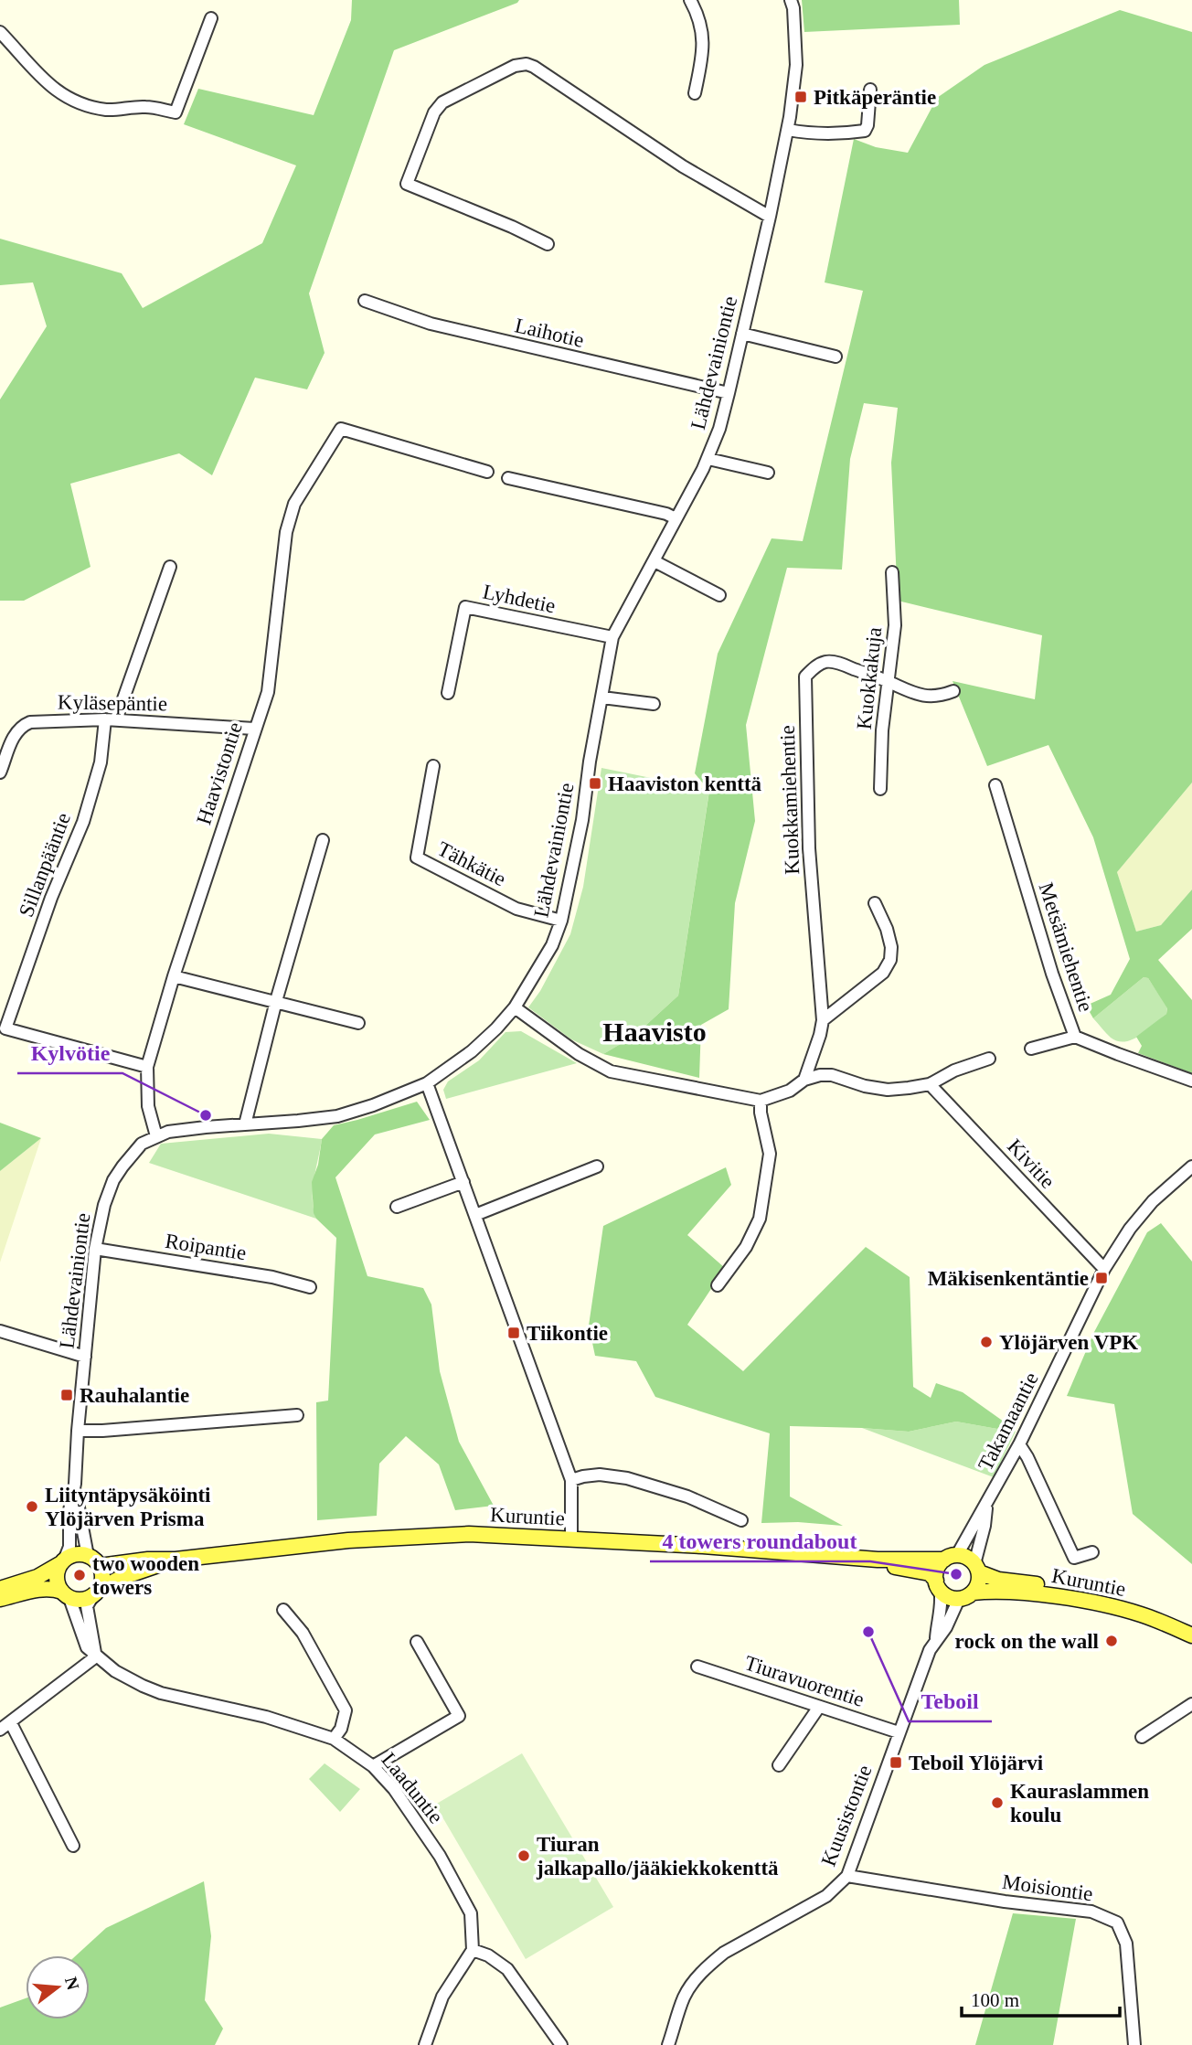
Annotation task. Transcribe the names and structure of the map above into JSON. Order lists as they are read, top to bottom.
{
  "streets": {
    "main road": ["Kuruntie"],
    "street": [
      "Laihotie",
      "Lähdevainiontie",
      "Lyhdetie",
      "Kuokkakuja",
      "Kyläsepäntie",
      "Haavistontie",
      "Kuokkamiehentie",
      "Tähkätie",
      "Sillanpääntie",
      "Metsämiehentie",
      "Kivitie",
      "Roipantie",
      "Takamaantie",
      "Tiuravuorentie",
      "Laaduntie",
      "Kuusistontie",
      "Moisiontie"
    ]
  },
  "crossings": [
    ["Laihotie", "Lähdevainiontie"],
    ["Lähdevainiontie", "Lyhdetie"],
    ["Lähdevainiontie", "Haavistontie"],
    ["Lähdevainiontie", "Tähkätie"],
    ["Lähdevainiontie", "Roipantie"],
    ["Lähdevainiontie", "Kuruntie"],
    ["Lähdevainiontie", "Laaduntie"],
    ["Kuokkakuja", "Kuokkamiehentie"],
    ["Kyläsepäntie", "Haavistontie"],
    ["Kyläsepäntie", "Sillanpääntie"],
    ["Haavistontie", "Sillanpääntie"],
    ["Kivitie", "Takamaantie"],
    ["Takamaantie", "Kuruntie"],
    ["Takamaantie", "Kuusistontie"],
    ["Kuruntie", "Laaduntie"],
    ["Kuruntie", "Kuusistontie"],
    ["Tiuravuorentie", "Kuusistontie"],
    ["Kuusistontie", "Moisiontie"]
  ],
  "districts": ["Haavisto"],
  "places": {
    "transit": [
      "Pitkäperäntie",
      "Haaviston kenttä",
      "Mäkisenkentäntie",
      "Tiikontie",
      "Rauhalantie",
      "Teboil Ylöjärvi"
    ],
    "other": [
      "Kylvötie",
      "Ylöjärven VPK",
      "Liityntäpysäköinti Ylöjärven Prisma",
      "4 towers roundabout",
      "two wooden towers",
      "Teboil",
      "rock on the wall",
      "Kauraslammen koulu",
      "Tiuran jalkapallo/jääkiekkokenttä"
    ]
  },
  "scale_bar": "100 m",
  "north": "right"
}
